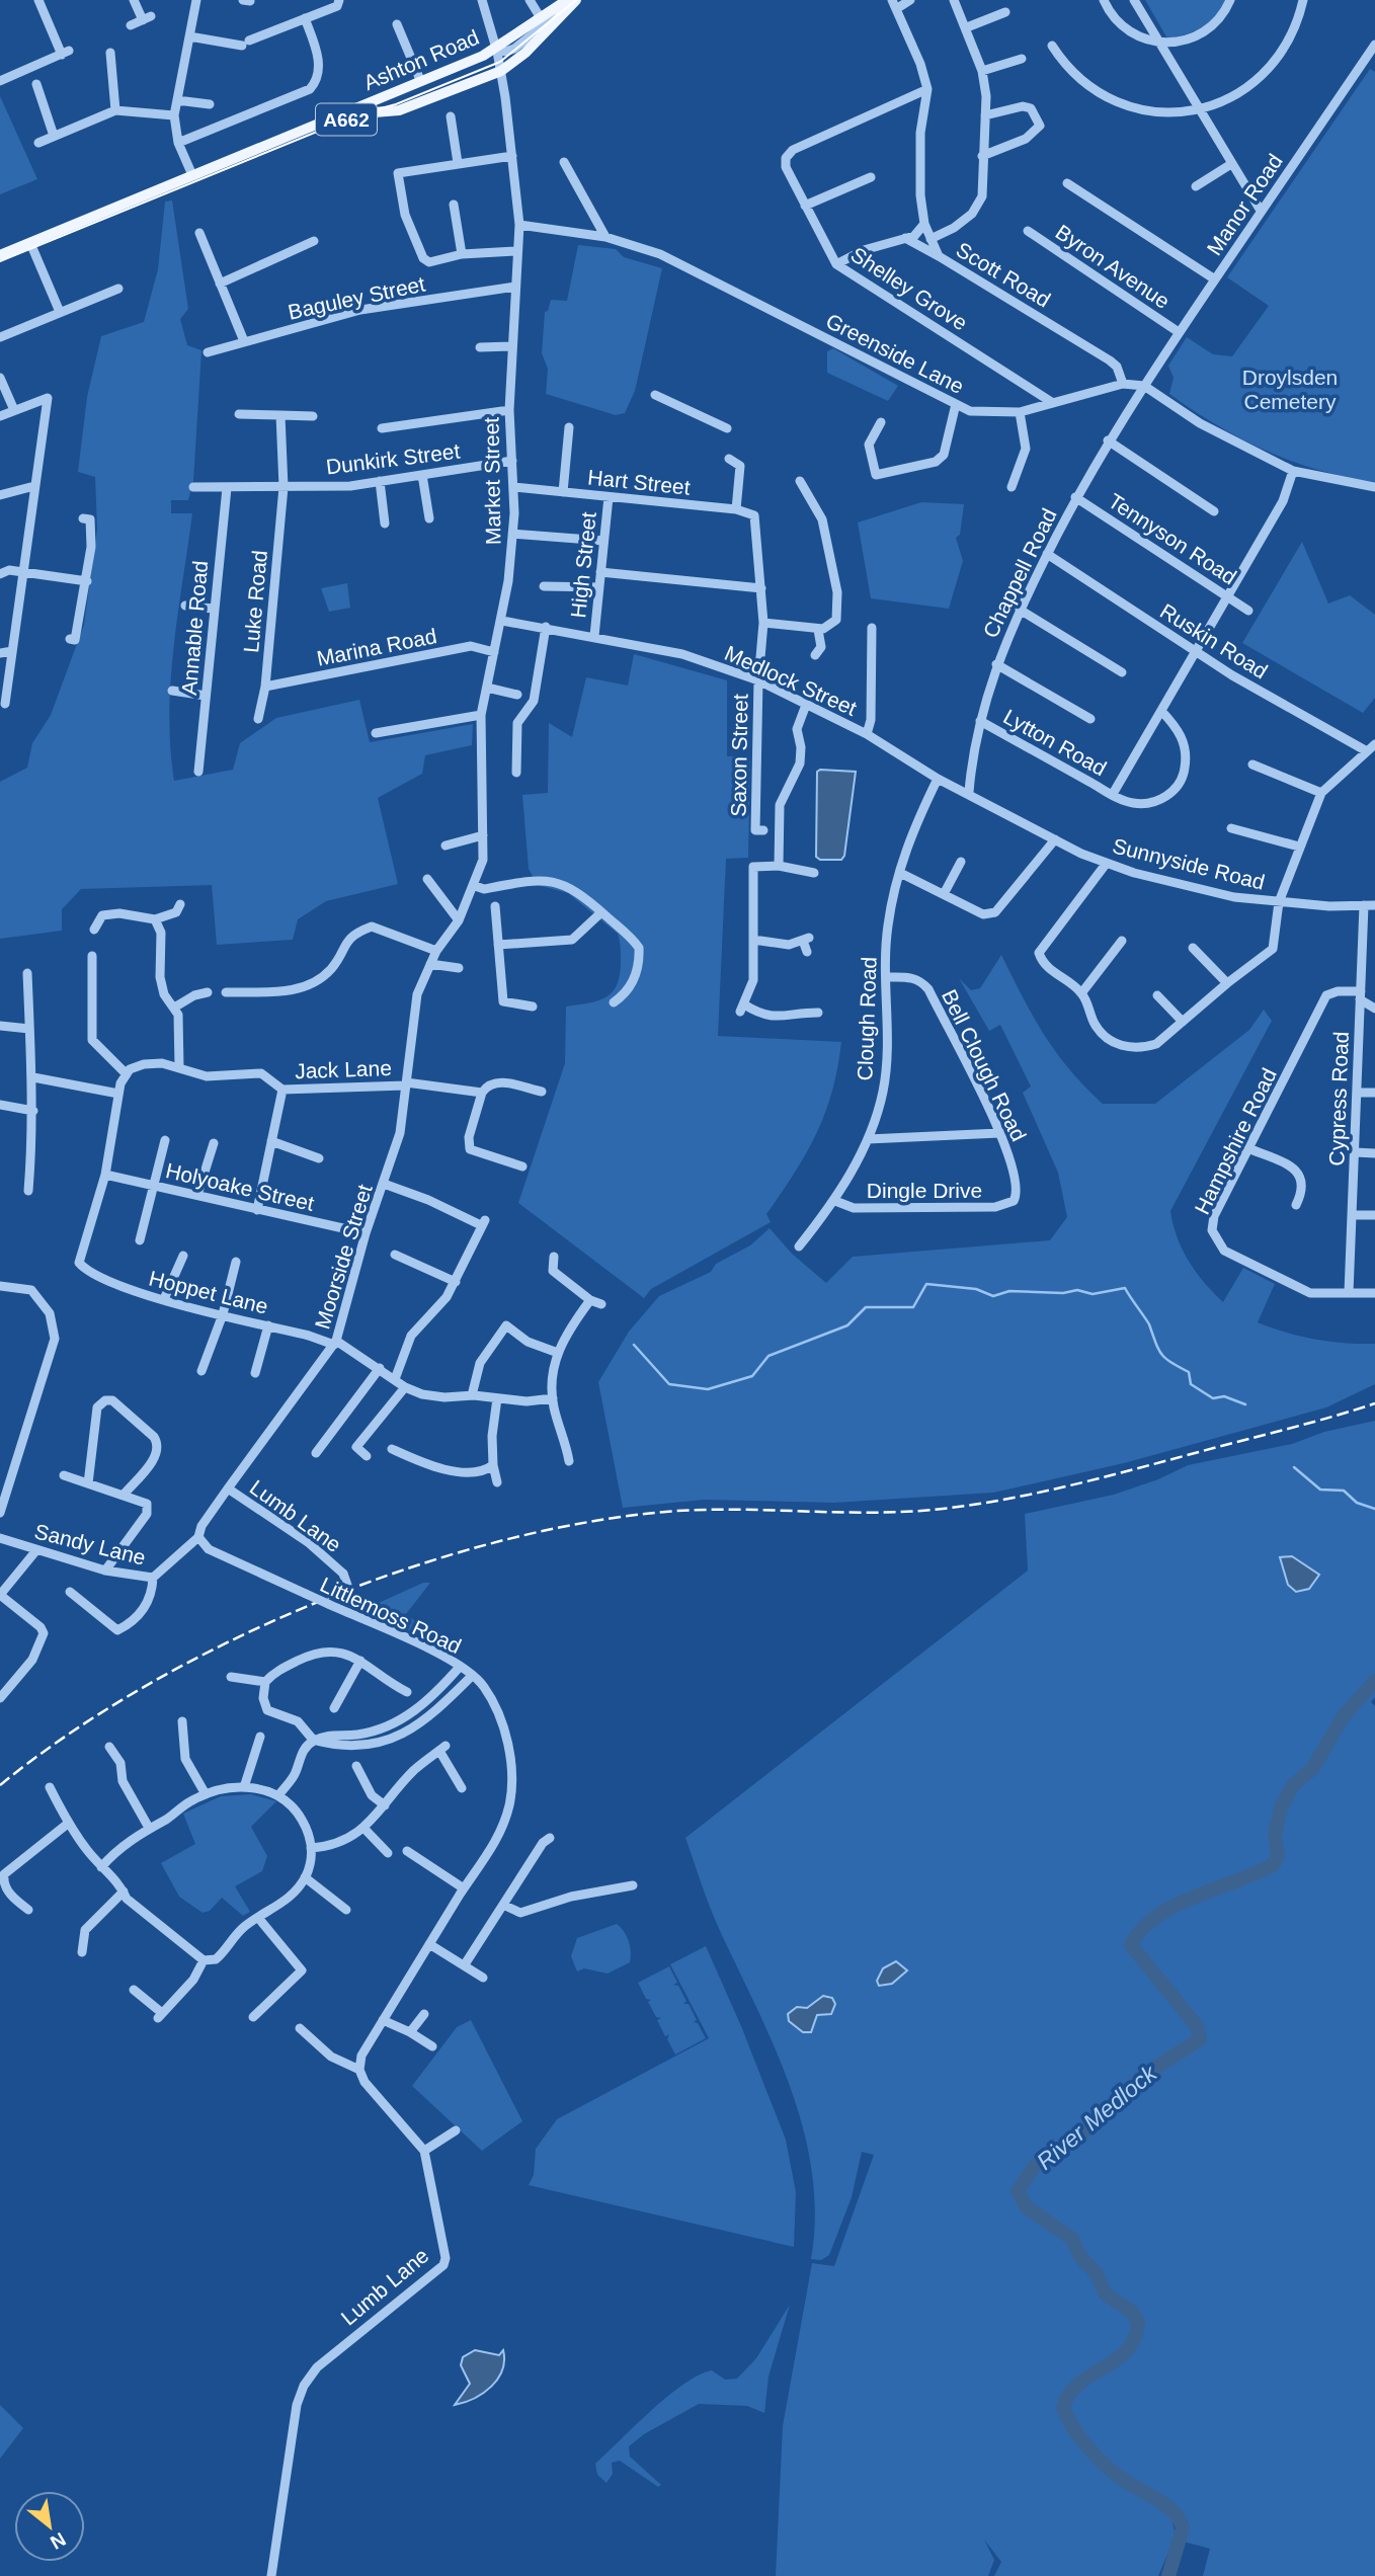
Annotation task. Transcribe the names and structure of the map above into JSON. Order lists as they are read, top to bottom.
{
  "streets": {
    "main road": ["Ashton Road", "A662"],
    "street": [
      "Manor Road",
      "Byron Avenue",
      "Scott Road",
      "Shelley Grove",
      "Baguley Street",
      "Greenside Lane",
      "Dunkirk Street",
      "Market Street",
      "Hart Street",
      "Tennyson Road",
      "High Street",
      "Chappell Road",
      "Luke Road",
      "Annable Road",
      "Ruskin Road",
      "Marina Road",
      "Medlock Street",
      "Lytton Road",
      "Saxon Street",
      "Sunnyside Road",
      "Clough Road",
      "Bell Clough Road",
      "Jack Lane",
      "Cypress Road",
      "Hampshire Road",
      "Holyoake Street",
      "Dingle Drive",
      "Moorside Street",
      "Hoppet Lane",
      "Lumb Lane",
      "Sandy Lane",
      "Littlemoss Road"
    ]
  },
  "crossings": [
    ["Ashton Road", "A662"],
    ["Ashton Road", "Market Street"],
    ["A662", "Market Street"],
    ["Manor Road", "Byron Avenue"],
    ["Manor Road", "Greenside Lane"],
    ["Manor Road", "Chappell Road"],
    ["Scott Road", "Shelley Grove"],
    ["Scott Road", "Greenside Lane"],
    ["Shelley Grove", "Greenside Lane"],
    ["Baguley Street", "Market Street"],
    ["Greenside Lane", "Market Street"],
    ["Greenside Lane", "Chappell Road"],
    ["Dunkirk Street", "Market Street"],
    ["Dunkirk Street", "Luke Road"],
    ["Dunkirk Street", "Annable Road"],
    ["Market Street", "Hart Street"],
    ["Market Street", "Marina Road"],
    ["Market Street", "Medlock Street"],
    ["Market Street", "Moorside Street"],
    ["Hart Street", "High Street"],
    ["Hart Street", "Saxon Street"],
    ["Tennyson Road", "Chappell Road"],
    ["High Street", "Medlock Street"],
    ["Chappell Road", "Ruskin Road"],
    ["Chappell Road", "Medlock Street"],
    ["Chappell Road", "Lytton Road"],
    ["Chappell Road", "Sunnyside Road"],
    ["Luke Road", "Marina Road"],
    ["Medlock Street", "Saxon Street"],
    ["Medlock Street", "Sunnyside Road"],
    ["Medlock Street", "Clough Road"],
    ["Sunnyside Road", "Cypress Road"],
    ["Clough Road", "Bell Clough Road"],
    ["Clough Road", "Dingle Drive"],
    ["Bell Clough Road", "Dingle Drive"],
    ["Jack Lane", "Moorside Street"],
    ["Cypress Road", "Hampshire Road"],
    ["Holyoake Street", "Moorside Street"],
    ["Holyoake Street", "Hoppet Lane"],
    ["Moorside Street", "Hoppet Lane"],
    ["Moorside Street", "Lumb Lane"],
    ["Moorside Street", "Sandy Lane"],
    ["Moorside Street", "Littlemoss Road"],
    ["Sandy Lane", "Littlemoss Road"]
  ],
  "water": ["River Medlock"],
  "parks": ["Droylsden Cemetery"],
  "north": "bottom right"
}
